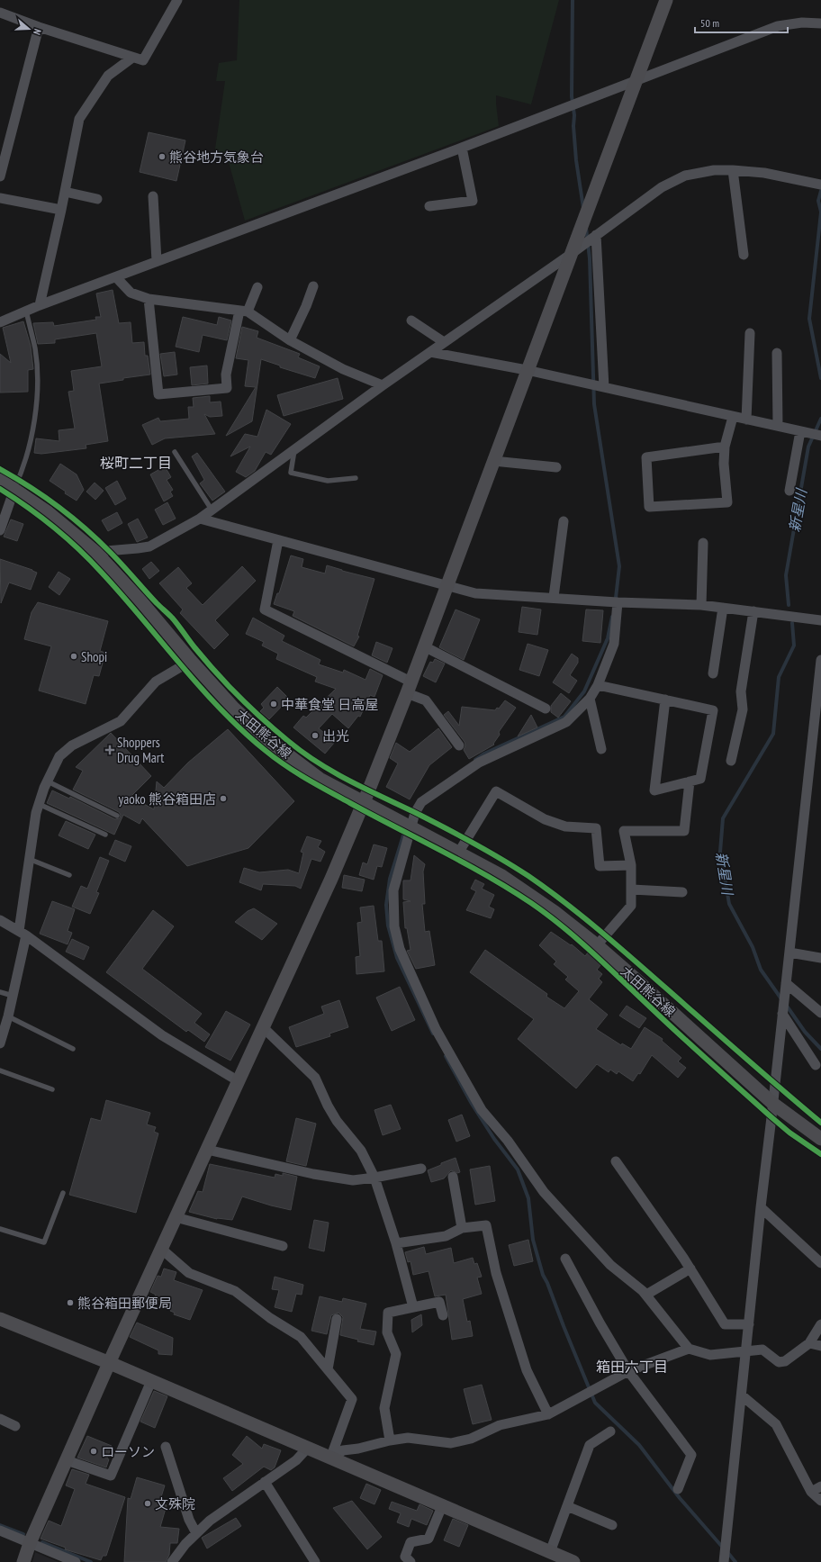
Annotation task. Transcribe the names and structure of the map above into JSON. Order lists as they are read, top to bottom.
{
  "streets": {
    "street": ["太田熊谷線"]
  },
  "districts": ["桜町二丁目", "箱田六丁目"],
  "water": ["新星川"],
  "places": {
    "other": [
      "熊谷地方気象台",
      "Shopi",
      "中華食堂 日高屋",
      "出光",
      "yaoko 熊谷箱田店",
      "熊谷箱田郵便局",
      "ローソン",
      "文殊院"
    ],
    "health": ["Shoppers Drug Mart"]
  },
  "scale_bar": "50 m",
  "north": "right"
}
